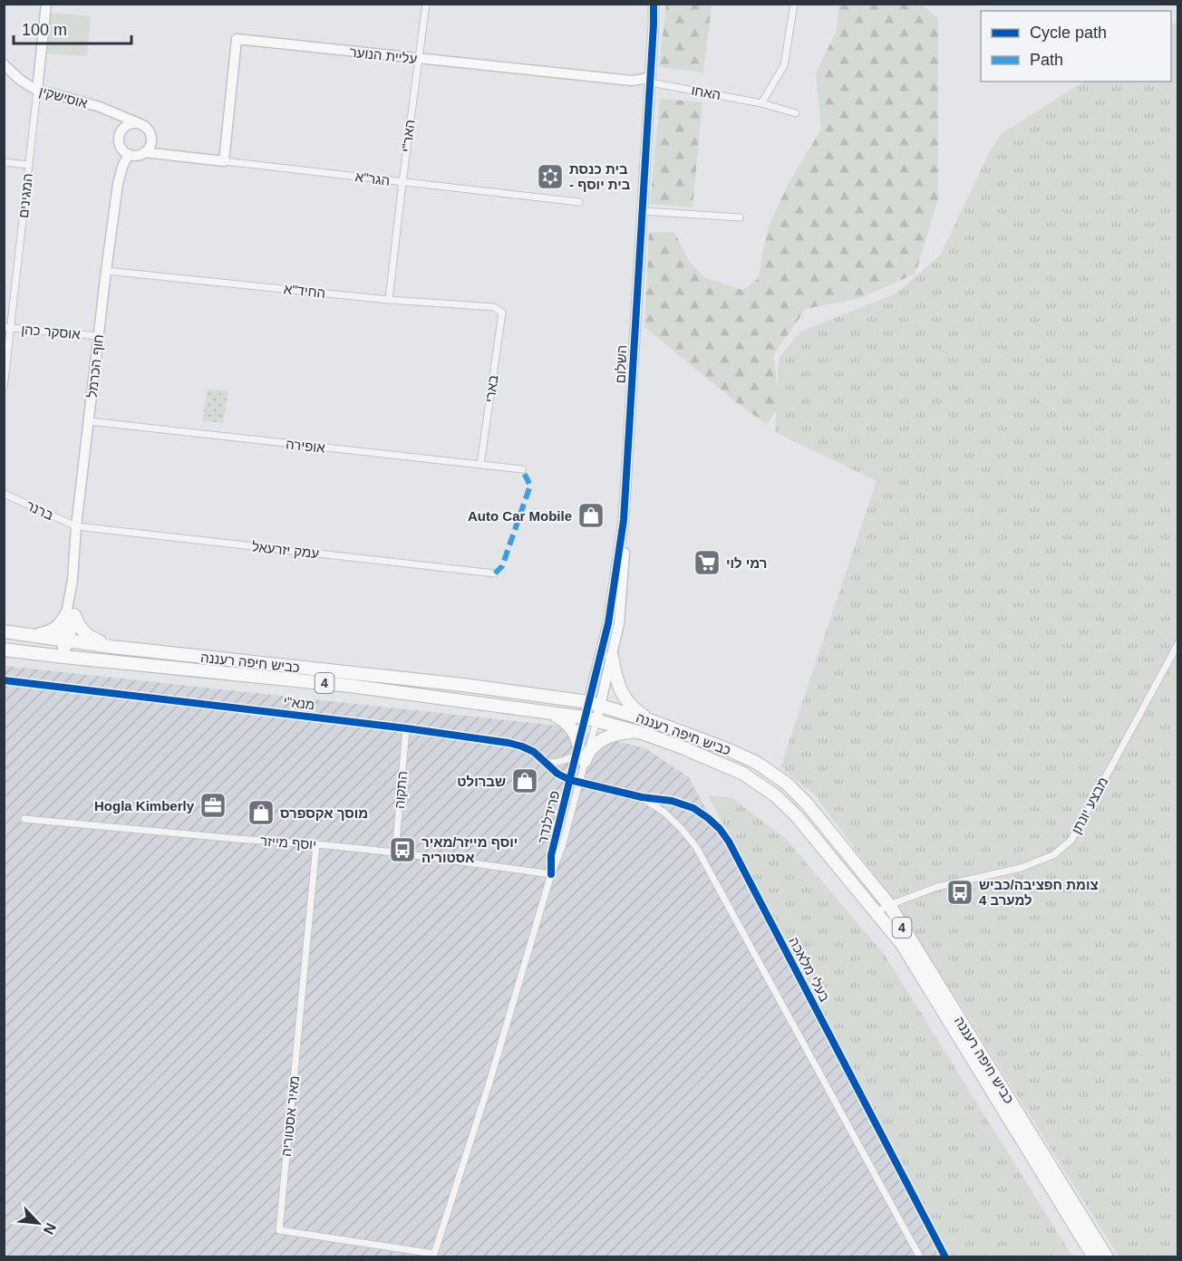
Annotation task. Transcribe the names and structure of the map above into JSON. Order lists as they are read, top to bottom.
{
  "streets": {
    "highway": ["כביש חיפה רעננה", "4"],
    "street": [
      "עליית הנוער",
      "האחו",
      "אוסישקין",
      "האר\"י",
      "הגר\"א",
      "המגינים",
      "החיד\"א",
      "אוסקר כהן",
      "השלום",
      "חוף הכרמל",
      "בארי",
      "אופירה",
      "ברנר",
      "עמק יזרעאל",
      "מנא\"י",
      "התקוה",
      "מבצע יונתן",
      "פרידלנדר",
      "יוסף מייזר",
      "בעלי מלאכה",
      "מאיר אסטוריה"
    ]
  },
  "crossings": [
    ["עליית הנוער", "האחו"],
    ["עליית הנוער", "האר\"י"],
    ["עליית הנוער", "הגר\"א"],
    ["עליית הנוער", "השלום"],
    ["האחו", "השלום"],
    ["אוסישקין", "הגר\"א"],
    ["אוסישקין", "המגינים"],
    ["אוסישקין", "חוף הכרמל"],
    ["האר\"י", "הגר\"א"],
    ["האר\"י", "החיד\"א"],
    ["הגר\"א", "חוף הכרמל"],
    ["המגינים", "אוסקר כהן"],
    ["החיד\"א", "חוף הכרמל"],
    ["החיד\"א", "בארי"],
    ["אוסקר כהן", "חוף הכרמל"],
    ["השלום", "כביש חיפה רעננה"],
    ["השלום", "פרידלנדר"],
    ["חוף הכרמל", "אופירה"],
    ["חוף הכרמל", "ברנר"],
    ["חוף הכרמל", "עמק יזרעאל"],
    ["חוף הכרמל", "כביש חיפה רעננה"],
    ["בארי", "אופירה"],
    ["ברנר", "עמק יזרעאל"],
    ["כביש חיפה רעננה", "מבצע יונתן"],
    ["כביש חיפה רעננה", "פרידלנדר"],
    ["מנא\"י", "התקוה"],
    ["מנא\"י", "פרידלנדר"],
    ["מנא\"י", "בעלי מלאכה"],
    ["התקוה", "יוסף מייזר"],
    ["פרידלנדר", "יוסף מייזר"],
    ["פרידלנדר", "בעלי מלאכה"],
    ["פרידלנדר", "מאיר אסטוריה"],
    ["יוסף מייזר", "מאיר אסטוריה"]
  ],
  "places": {
    "synagogue": ["בית כנסת - בית יוסף"],
    "shop": ["Auto Car Mobile", "שברולט", "מוסך אקספרס"],
    "supermarket": ["רמי לוי"],
    "office": ["Hogla Kimberly"],
    "bus stop": ["יוסף מייזר/מאיר אסטוריה", "צומת חפציבה/כביש 4 למערב"]
  },
  "legend": ["Cycle path", "Path"],
  "scale_bar": "100 m",
  "north": "bottom right"
}
